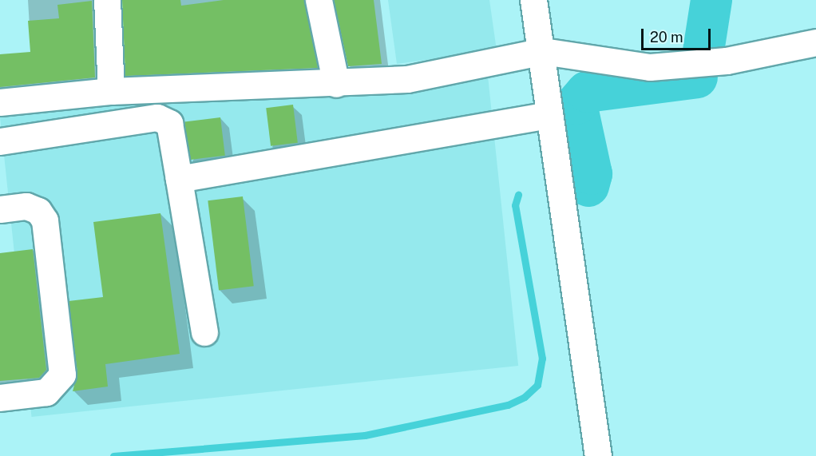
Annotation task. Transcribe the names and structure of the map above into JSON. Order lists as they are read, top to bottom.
{
  "scale_bar": "20 m"
}
